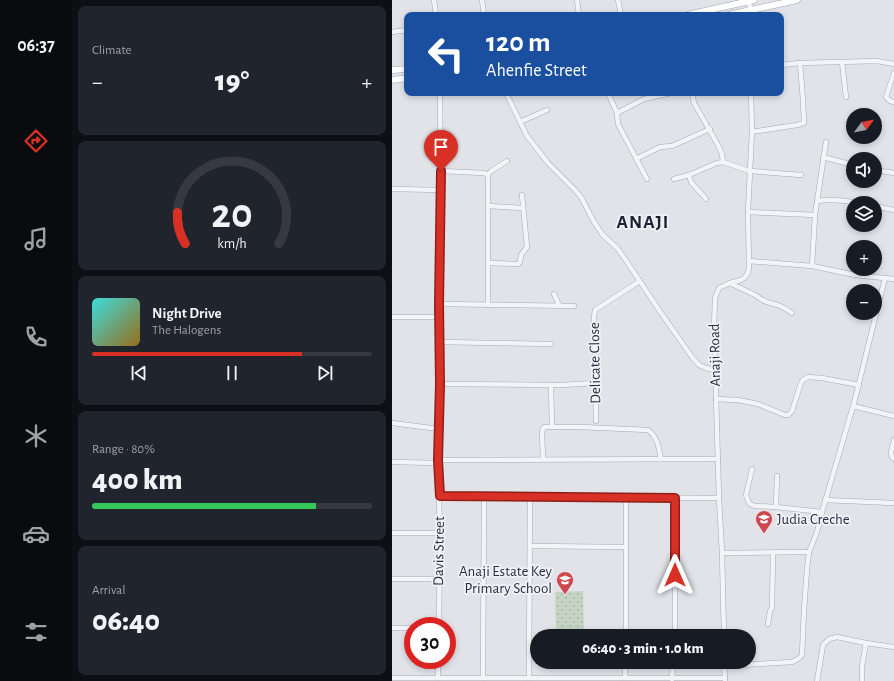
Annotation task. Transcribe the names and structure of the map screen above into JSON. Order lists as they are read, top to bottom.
{
  "streets": {
    "street": ["Anaji Road", "Delicate Close", "Davis Street"]
  },
  "districts": ["ANAJI"],
  "places": {
    "school or university": ["Judia Creche", "Anaji Estate Key Primary School"]
  },
  "north": "top right",
  "page": {
    "tabs": "06:37",
    "tile": [
      "Climate",
      ["Range · 80%", "400 km"],
      ["Arrival", "06:40"]
    ],
    "turn": ["120 m", "Ahenfie Street"],
    "heat": ["−", "19°", "+"],
    "map_buttons": ["+", "−"],
    "song": ["Night Drive", "The Halogens"],
    "limit": "30",
    "trip": "06:40 · 3 min · 1.0 km",
    "gauge": ["20", "km/h"]
  }
}
